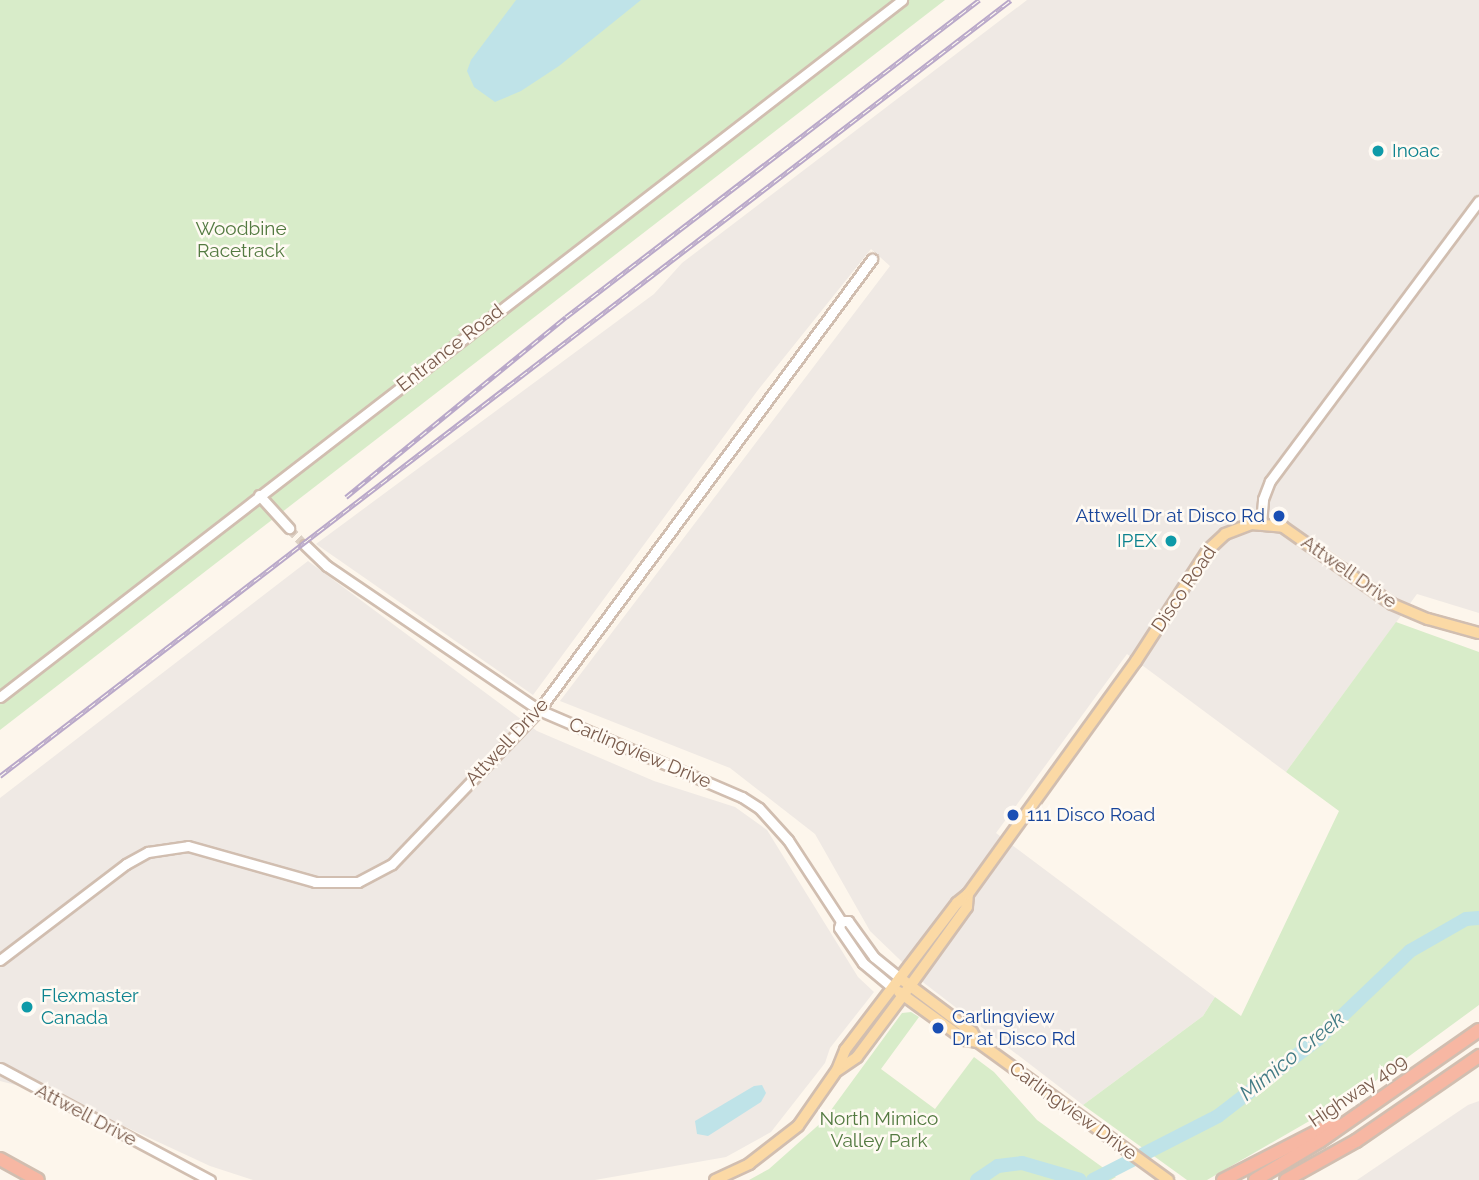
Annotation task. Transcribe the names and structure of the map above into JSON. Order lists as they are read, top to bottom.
{
  "streets": {
    "highway": ["Highway 409"],
    "main road": ["Attwell Drive", "Disco Road", "Carlingview Drive"],
    "street": ["Entrance Road"]
  },
  "crossings": [
    ["Attwell Drive", "Disco Road"],
    ["Attwell Drive", "Carlingview Drive"],
    ["Disco Road", "Carlingview Drive"]
  ],
  "water": ["Mimico Creek"],
  "parks": ["Woodbine Racetrack", "North Mimico Valley Park"],
  "places": [
    "Inoac",
    "Attwell Dr at Disco Rd",
    "IPEX",
    "111 Disco Road",
    "Flexmaster Canada",
    "Carlingview Dr at Disco Rd"
  ]
}
